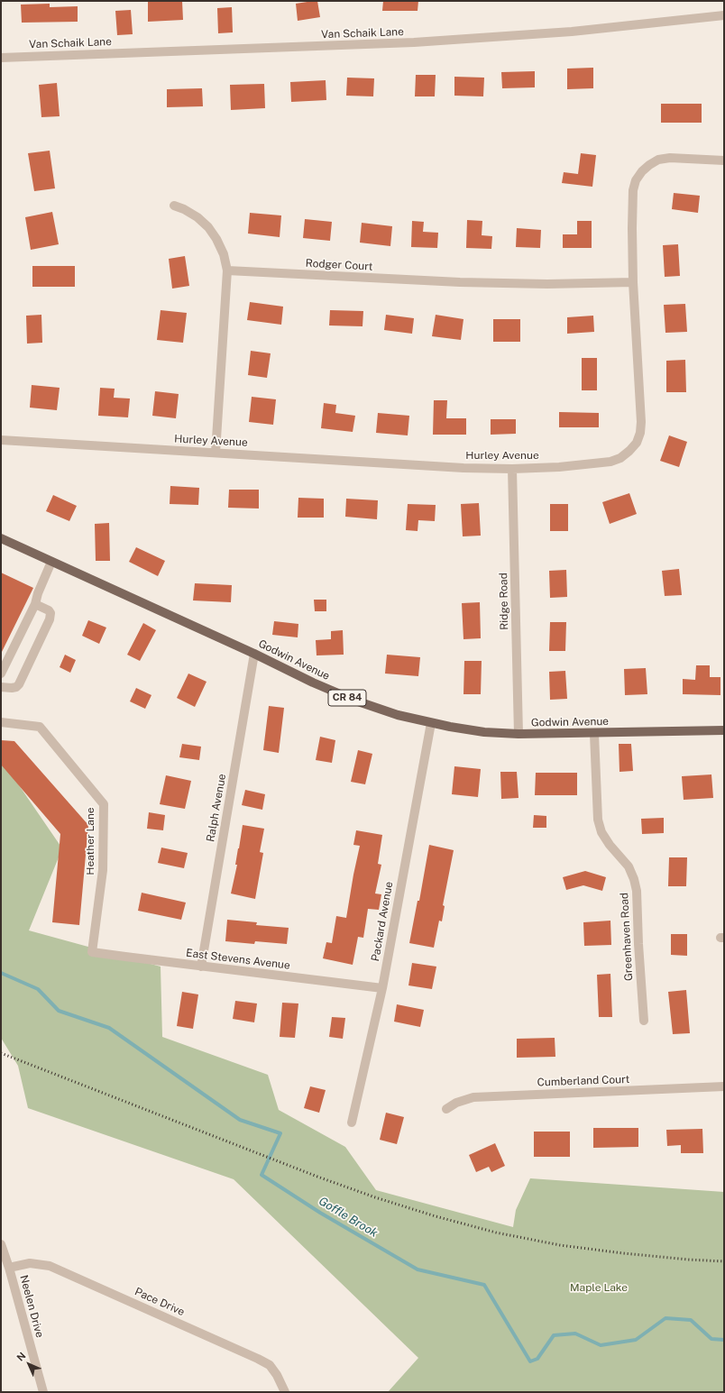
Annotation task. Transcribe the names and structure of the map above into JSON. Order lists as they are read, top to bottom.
{
  "streets": {
    "main road": ["Godwin Avenue", "CR 84"],
    "street": [
      "Van Schaik Lane",
      "Rodger Court",
      "Hurley Avenue",
      "Ridge Road",
      "Ralph Avenue",
      "Heather Lane",
      "Packard Avenue",
      "Greenhaven Road",
      "East Stevens Avenue",
      "Cumberland Court",
      "Pace Drive",
      "Neelen Drive"
    ]
  },
  "crossings": [
    ["Rodger Court", "Hurley Avenue"],
    ["Hurley Avenue", "Ridge Road"],
    ["Ridge Road", "Godwin Avenue"],
    ["Godwin Avenue", "Ralph Avenue"],
    ["Godwin Avenue", "Packard Avenue"],
    ["Godwin Avenue", "Greenhaven Road"],
    ["Ralph Avenue", "East Stevens Avenue"],
    ["Heather Lane", "East Stevens Avenue"],
    ["Packard Avenue", "East Stevens Avenue"],
    ["Pace Drive", "Neelen Drive"]
  ],
  "water": ["Goffle Brook"],
  "parks": ["Maple Lake"],
  "north": "top left"
}
